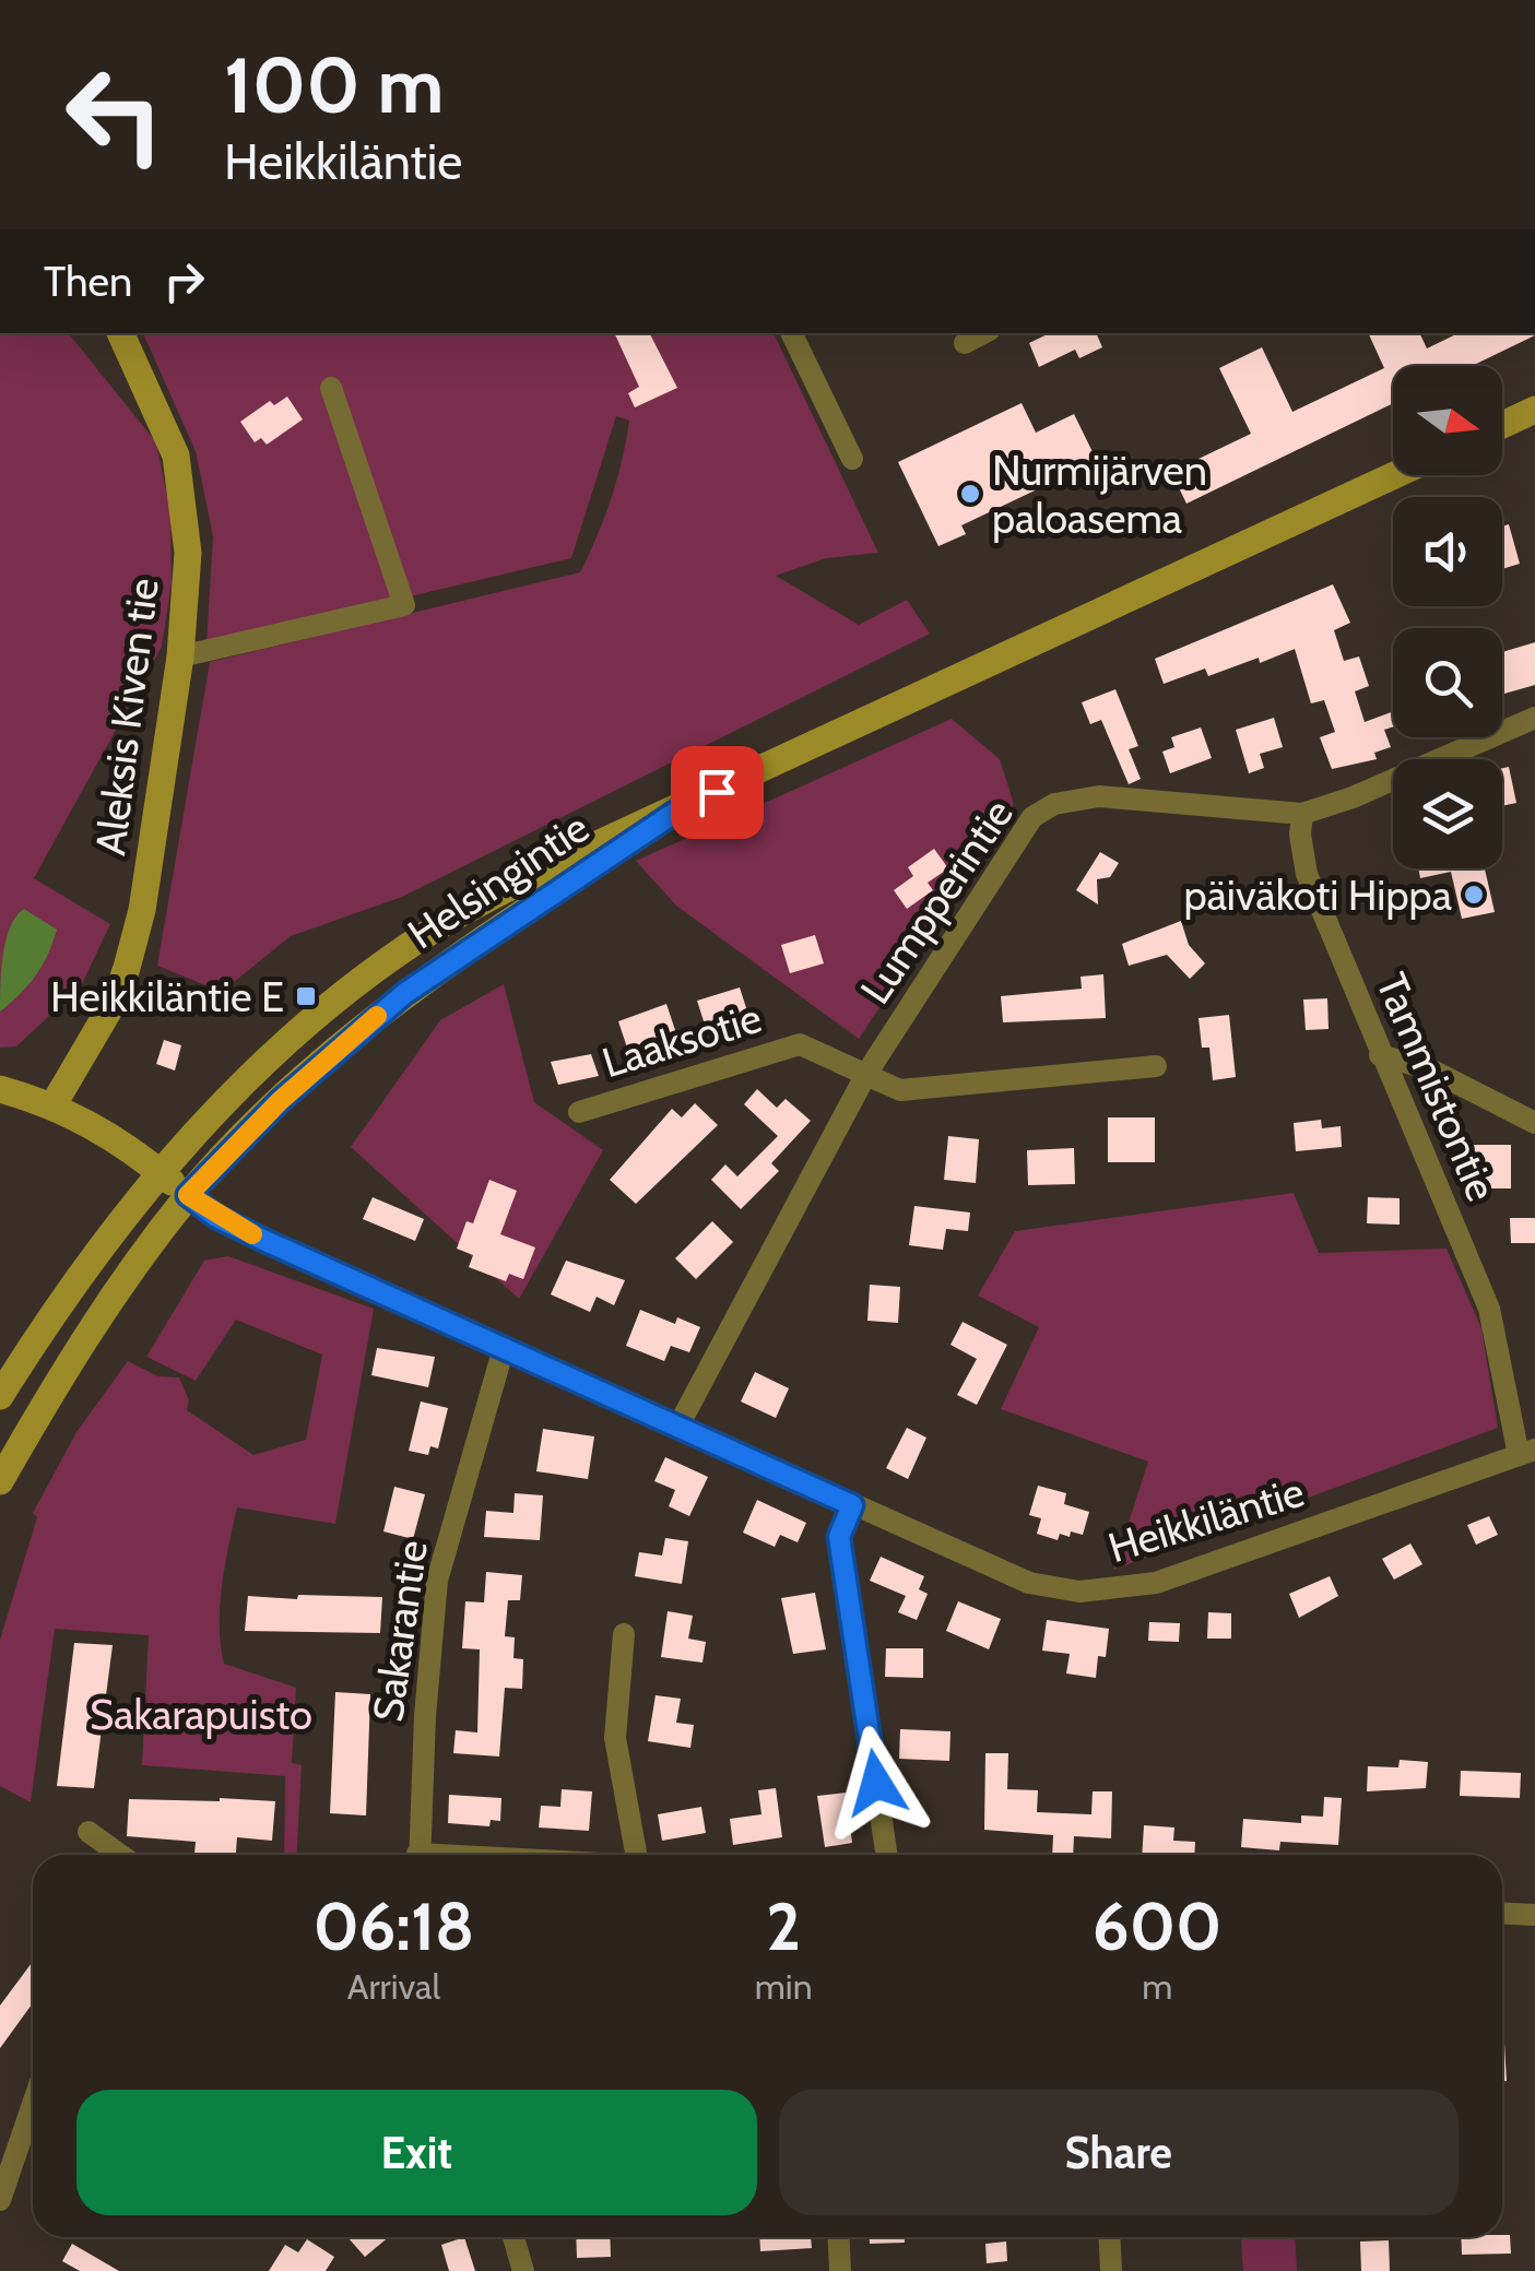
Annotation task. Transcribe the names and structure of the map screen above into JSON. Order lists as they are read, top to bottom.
{
  "streets": {
    "main road": ["Aleksis Kiven tie", "Helsingintie"],
    "street": [
      "Lumpperintie",
      "Laaksotie",
      "Tammistontie",
      "Heikkiläntie",
      "Sakarantie"
    ]
  },
  "crossings": [
    ["Helsingintie", "Heikkiläntie"],
    ["Lumpperintie", "Laaksotie"],
    ["Lumpperintie", "Tammistontie"],
    ["Lumpperintie", "Heikkiläntie"],
    ["Tammistontie", "Heikkiläntie"],
    ["Heikkiläntie", "Sakarantie"]
  ],
  "parks": ["Sakarapuisto"],
  "places": {
    "other": ["Nurmijärven paloasema", "päiväkoti Hippa"],
    "transit": ["Heikkiläntie E"]
  },
  "north": "right",
  "page": {
    "turn": ["100 m", "Heikkiläntie"],
    "then": "Then",
    "eta": [
      "06:18",
      "Arrival",
      "2",
      "min",
      "600",
      "m"
    ],
    "buttons": ["Exit", "Share"]
  }
}
